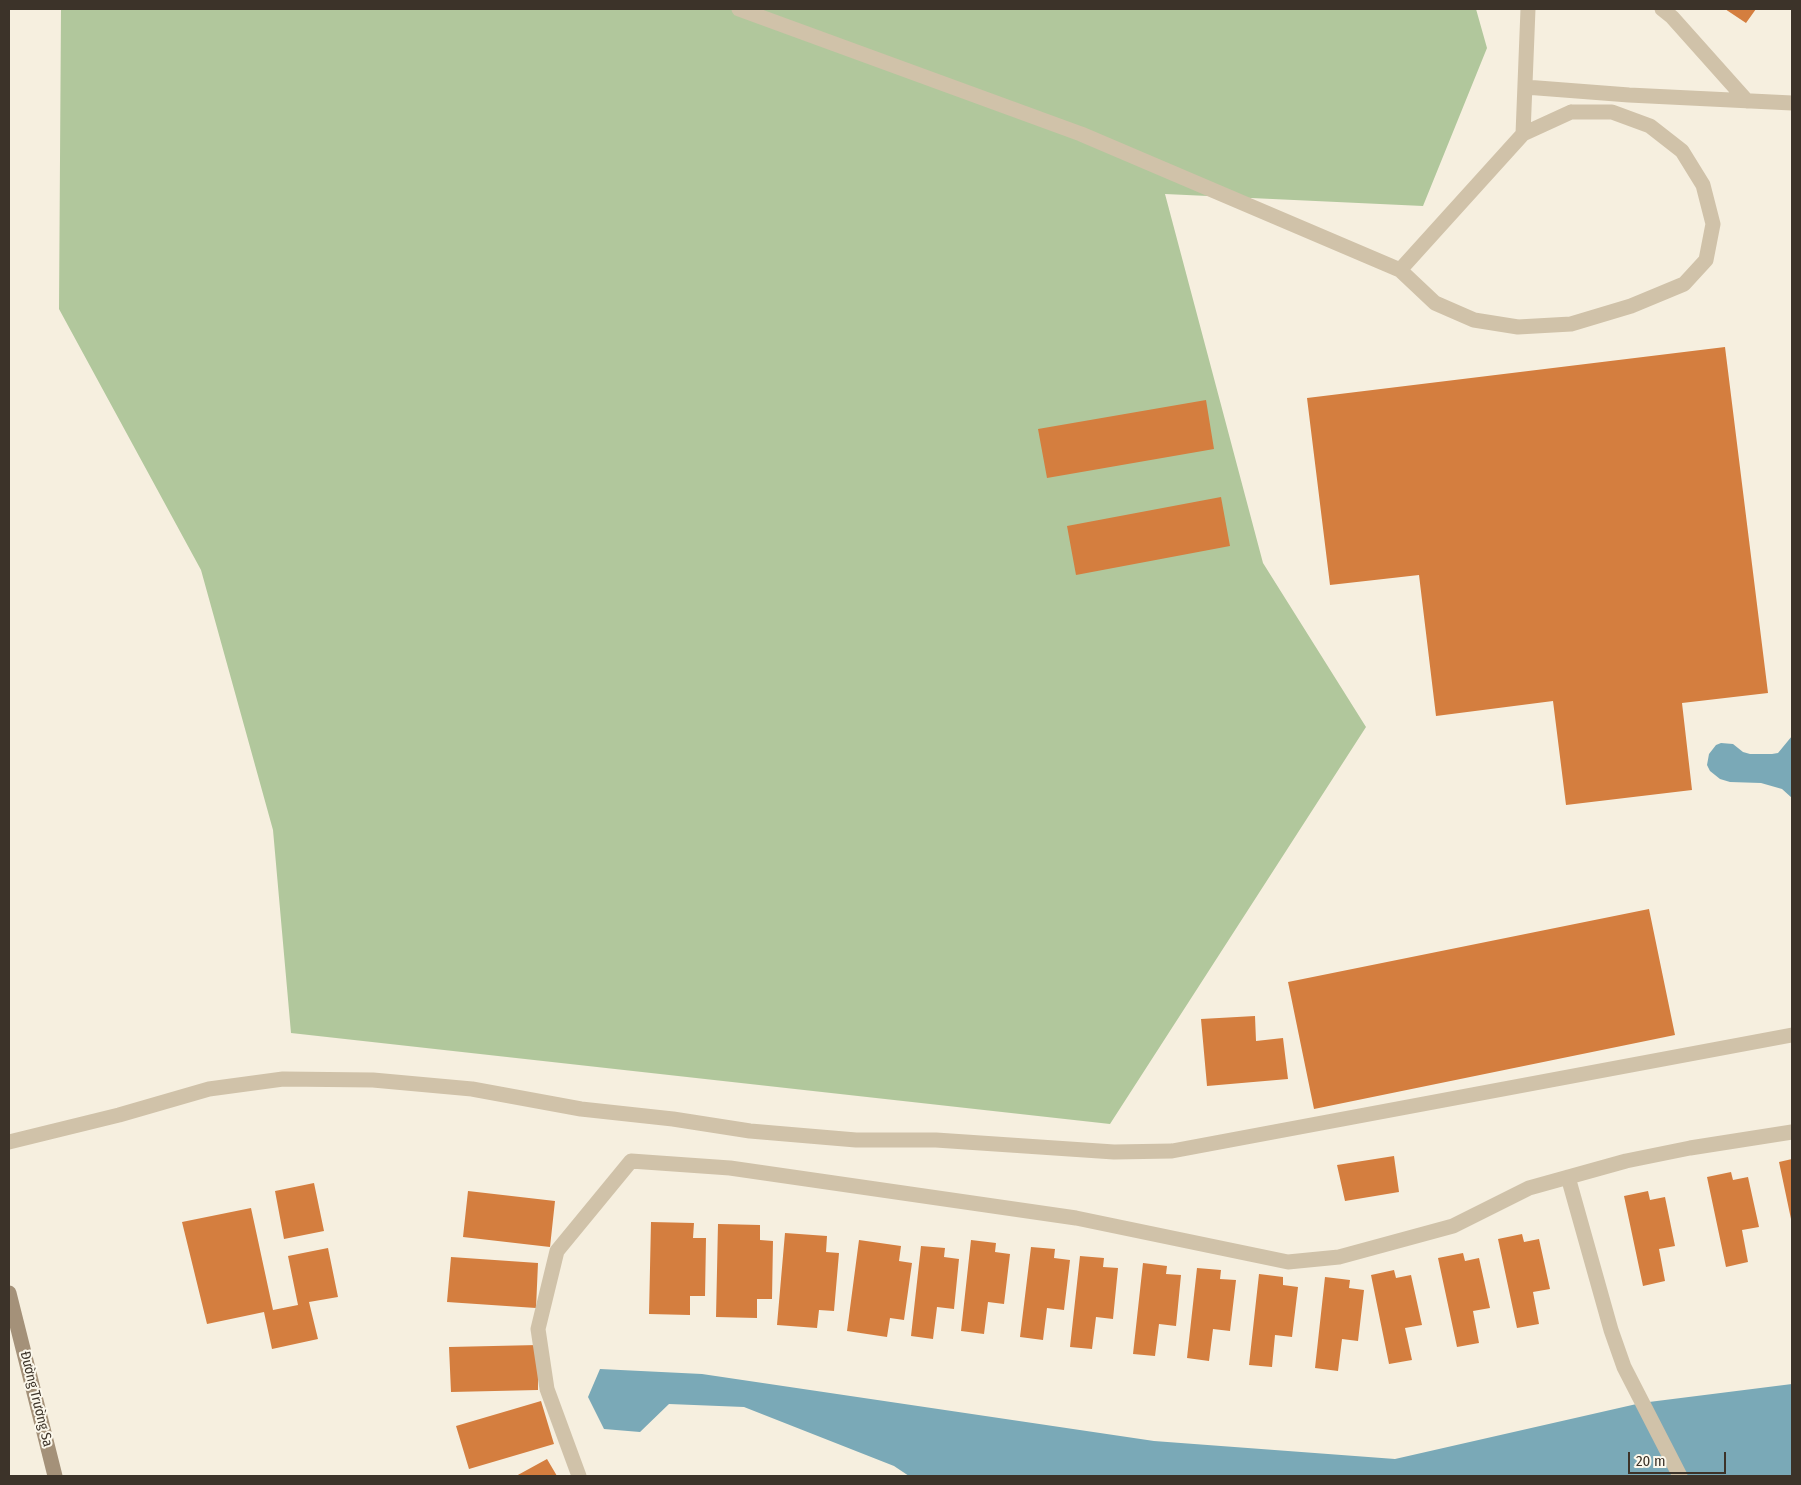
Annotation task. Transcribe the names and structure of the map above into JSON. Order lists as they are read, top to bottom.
{
  "streets": {
    "main road": ["Đường Trường Sa"]
  },
  "scale_bar": "20 m"
}
